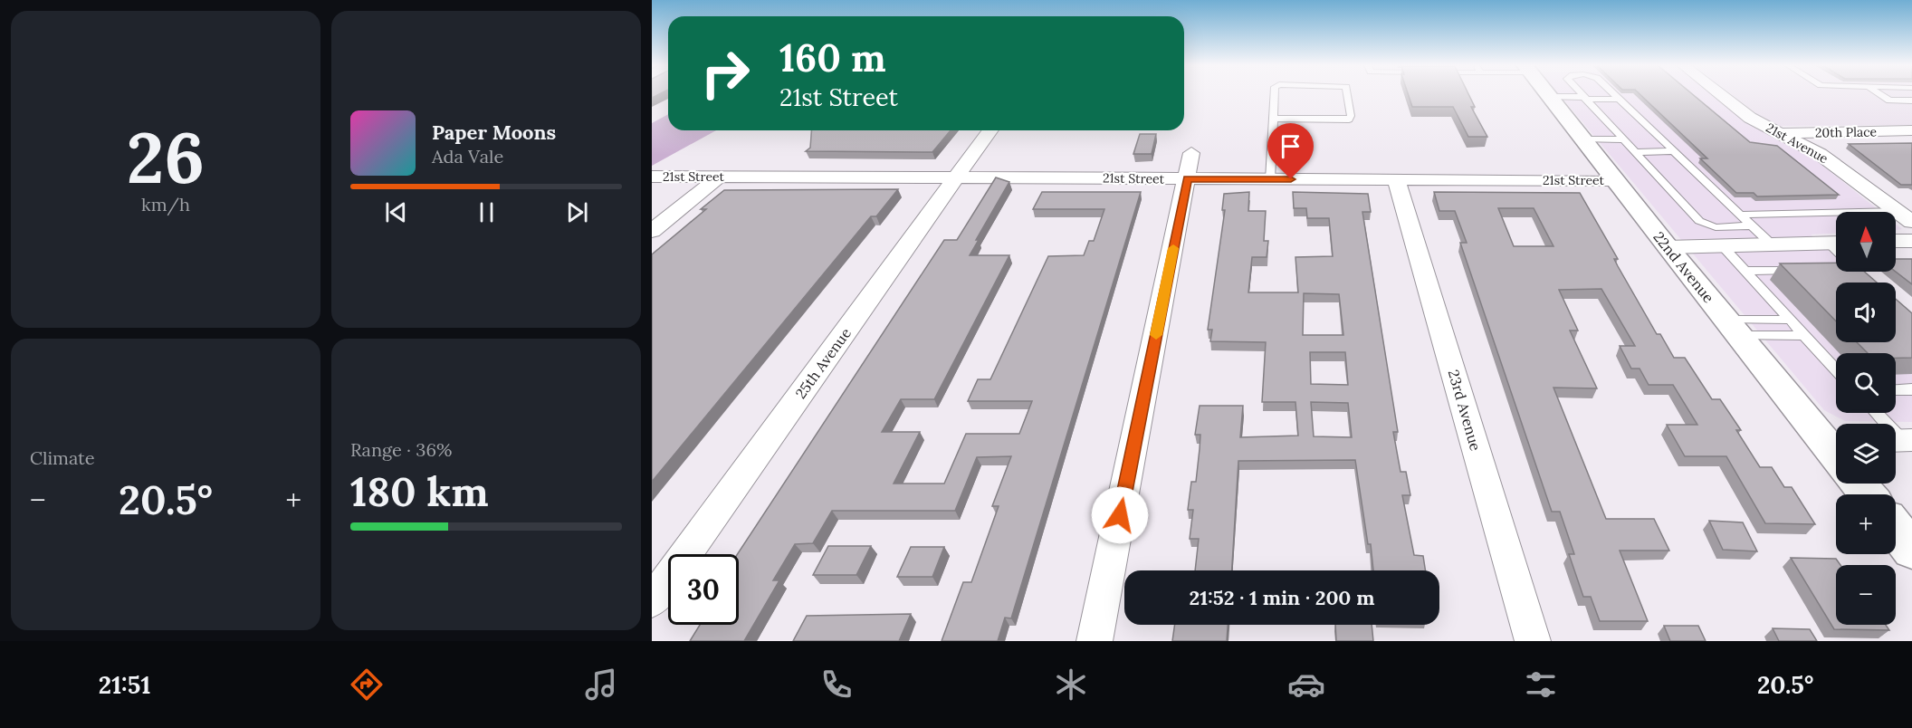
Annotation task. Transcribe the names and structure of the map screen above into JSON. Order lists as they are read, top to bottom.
{
  "streets": {
    "street": [
      "20th Place",
      "21st Avenue",
      "21st Street",
      "22nd Avenue",
      "25th Avenue",
      "23rd Avenue"
    ]
  },
  "crossings": [
    ["20th Place", "21st Avenue"],
    ["21st Street", "22nd Avenue"],
    ["21st Street", "25th Avenue"],
    ["21st Street", "23rd Avenue"]
  ],
  "north": "top",
  "page": {
    "tile": [
      ["26", "km/h"],
      "Climate",
      ["Range · 36%", "180 km"]
    ],
    "turn": ["160 m", "21st Street"],
    "song": ["Paper Moons", "Ada Vale"],
    "map_buttons": ["+", "−"],
    "heat": ["−", "20.5°", "+"],
    "limit": "30",
    "trip": "21:52 · 1 min · 200 m",
    "tabs": ["21:51", "20.5°"]
  }
}
